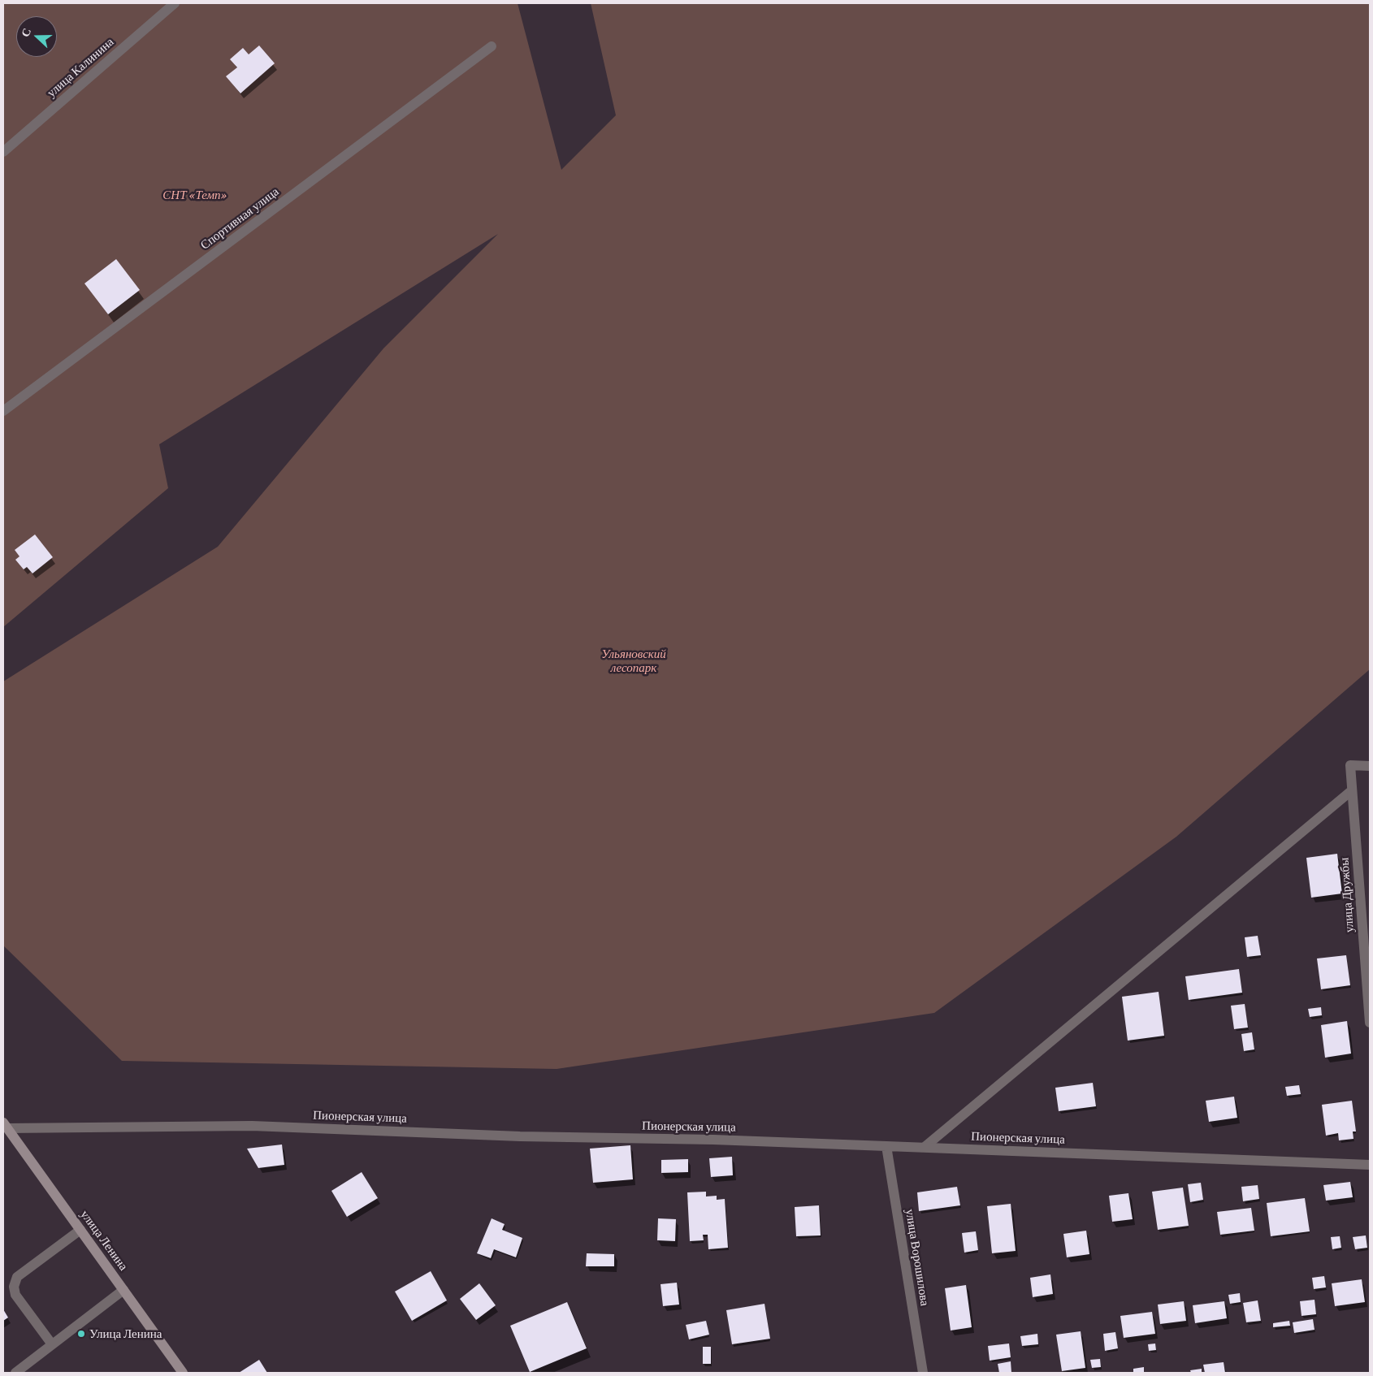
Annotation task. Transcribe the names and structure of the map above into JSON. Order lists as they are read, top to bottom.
{
  "streets": {
    "street": [
      "улица Калинина",
      "Спортивная улица",
      "улица Дружбы",
      "Пионерская улица",
      "улица Ленина",
      "улица Ворошилова"
    ]
  },
  "crossings": [
    ["Пионерская улица", "улица Ленина"],
    ["Пионерская улица", "улица Ворошилова"]
  ],
  "parks": ["СНТ «Темп»", "Ульяновский лесопарк"],
  "places": ["Улица Ленина"],
  "north": "left"
}
